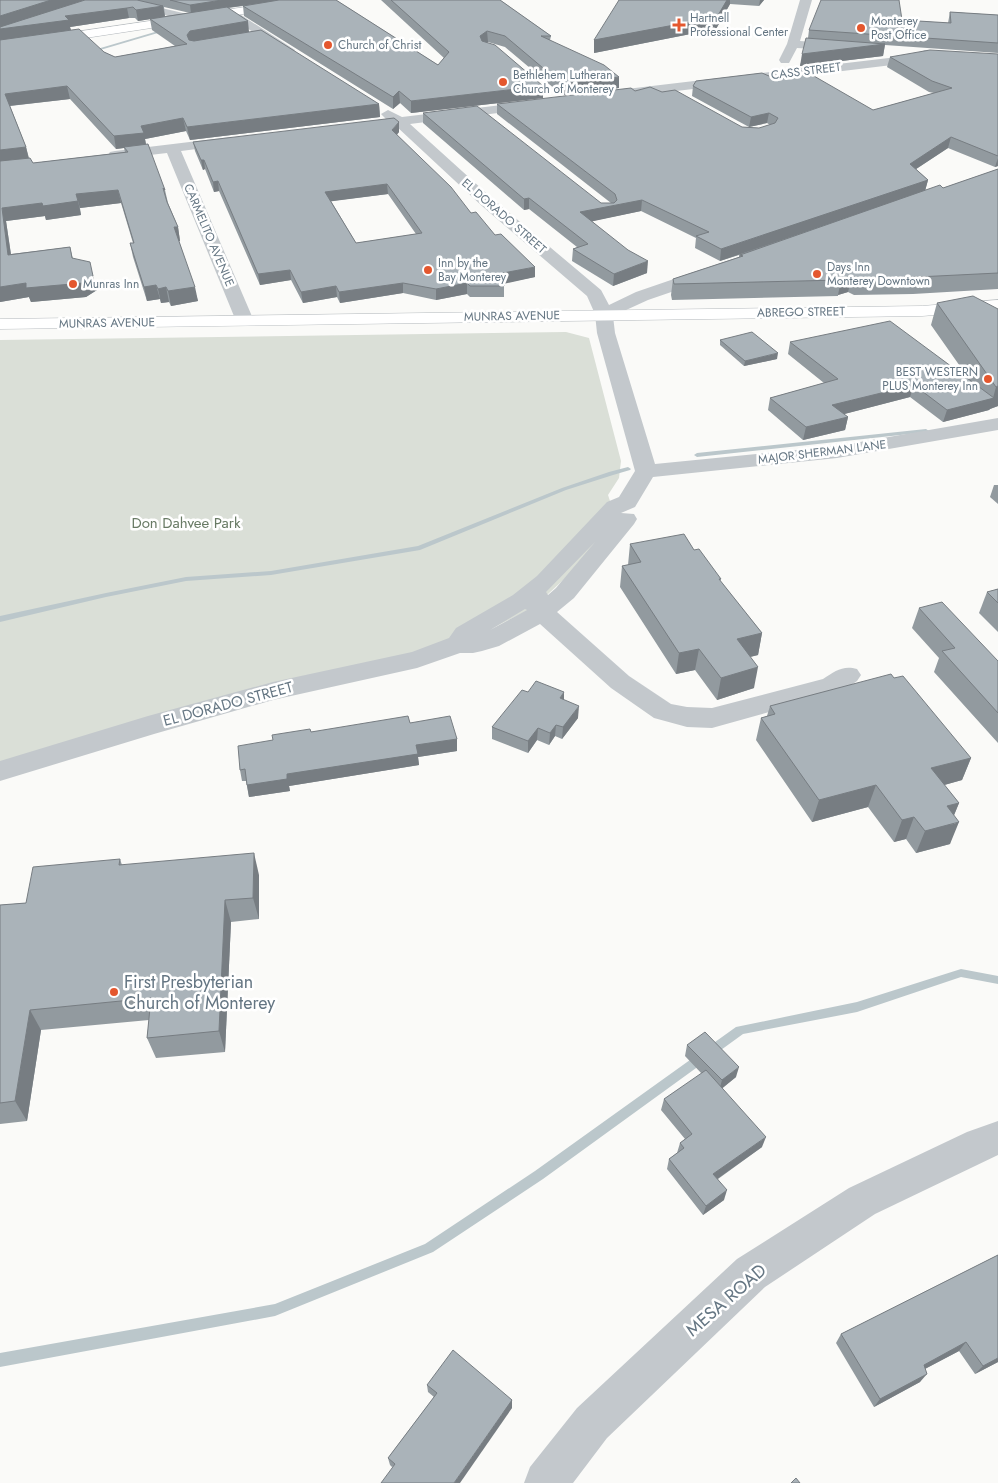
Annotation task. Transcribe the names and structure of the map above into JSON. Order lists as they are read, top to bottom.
{
  "streets": {
    "main road": ["ABREGO STREET", "MUNRAS AVENUE"],
    "street": [
      "CASS STREET",
      "EL DORADO STREET",
      "CARMELITO AVENUE",
      "MAJOR SHERMAN LANE",
      "MESA ROAD"
    ]
  },
  "crossings": [
    ["EL DORADO STREET", "ABREGO STREET"],
    ["EL DORADO STREET", "MUNRAS AVENUE"],
    ["EL DORADO STREET", "MAJOR SHERMAN LANE"],
    ["CARMELITO AVENUE", "MUNRAS AVENUE"],
    ["ABREGO STREET", "MUNRAS AVENUE"]
  ],
  "parks": ["Don Dahvee Park"],
  "places": {
    "health": ["Hartnell Professional Center"],
    "other": [
      "Monterey Post Office",
      "Church of Christ",
      "Bethlehem Lutheran Church of Monterey",
      "Inn by the Bay Monterey",
      "Days Inn Monterey Downtown",
      "Munras Inn",
      "BEST WESTERN PLUS Monterey Inn",
      "First Presbyterian Church of Monterey"
    ]
  }
}
